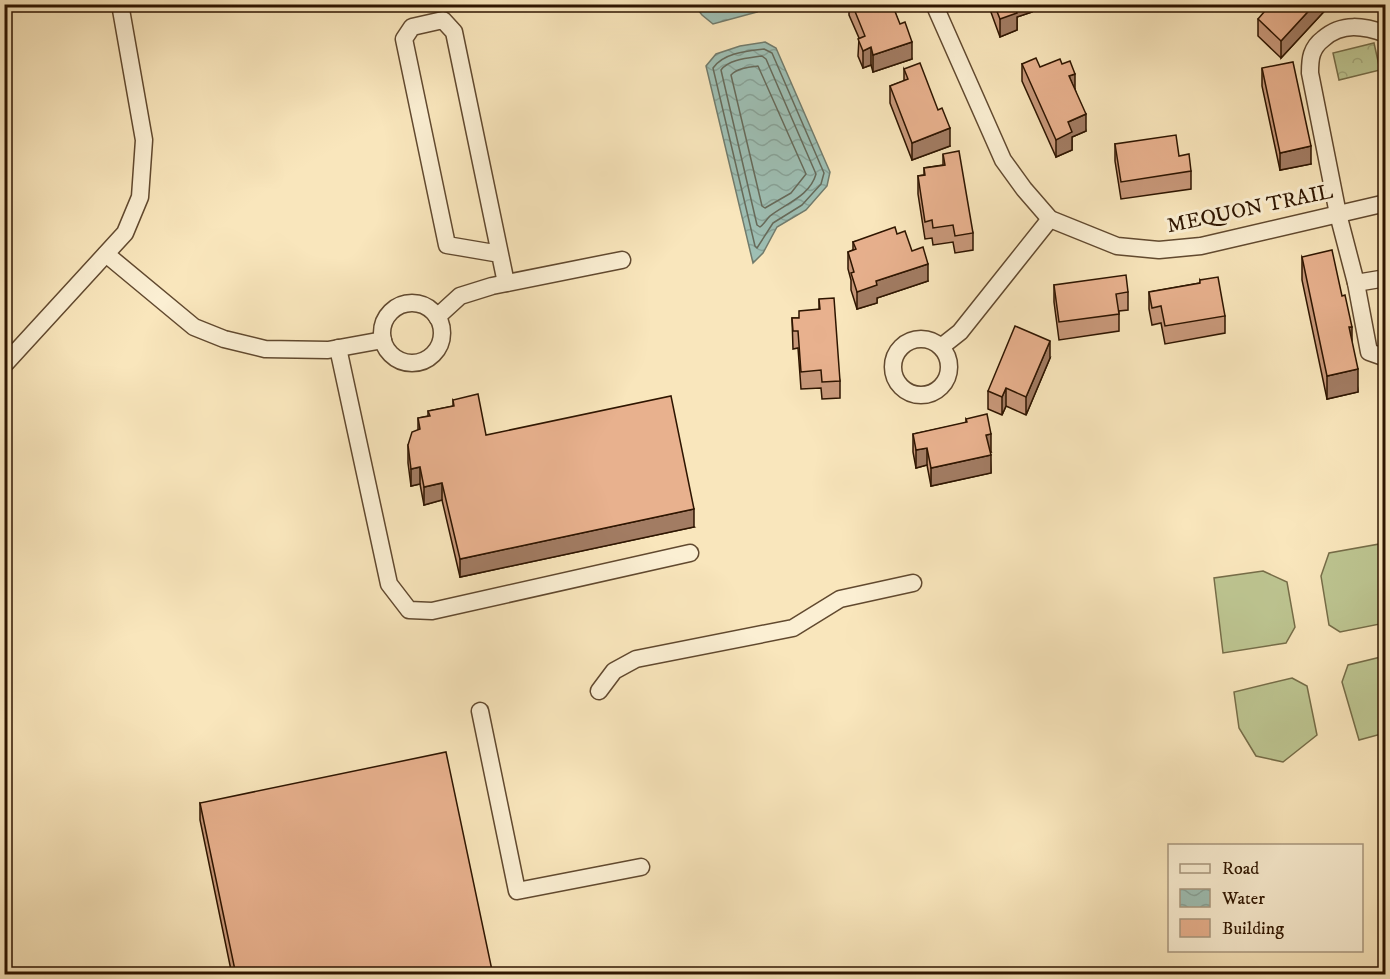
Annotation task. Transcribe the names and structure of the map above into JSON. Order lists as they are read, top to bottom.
{
  "streets": {
    "street": ["MEQUON TRAIL"]
  },
  "legend": ["Road", "Water", "Building"]
}
